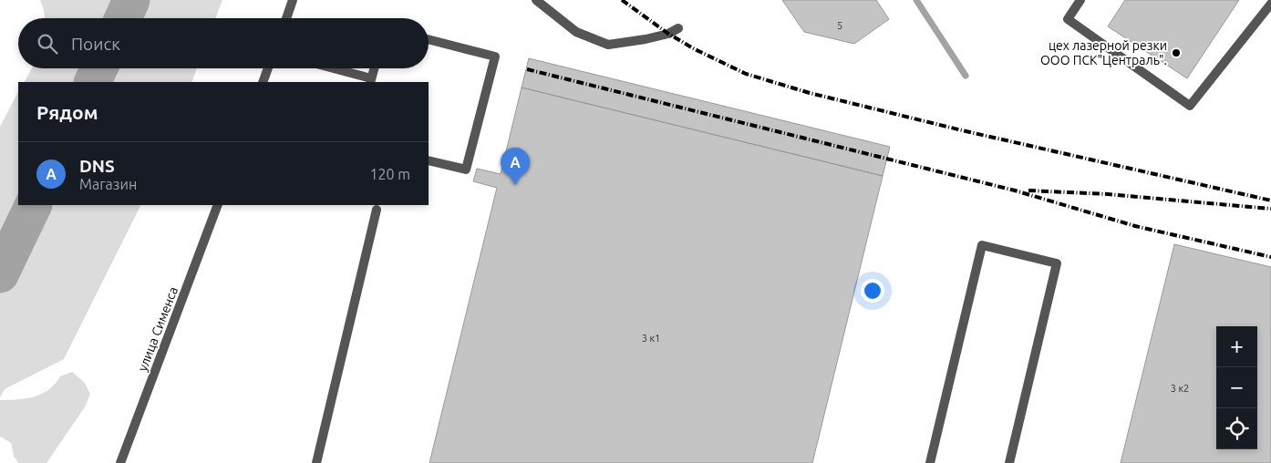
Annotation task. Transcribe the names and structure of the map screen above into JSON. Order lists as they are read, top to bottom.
{
  "streets": {
    "street": ["улица Сименса"]
  },
  "places": ["цех лазерной резки ООО ПСК\"Централь\"."],
  "house_numbers": ["5", "3 к1", "3 к2"],
  "page": {
    "search": "Поиск",
    "heading": "Рядом",
    "list": [
      {
        "mark": "A",
        "name": "DNS",
        "note": "Магазин",
        "value": "120 m"
      }
    ],
    "pins": "A",
    "map_buttons": ["+", "−"]
  }
}
